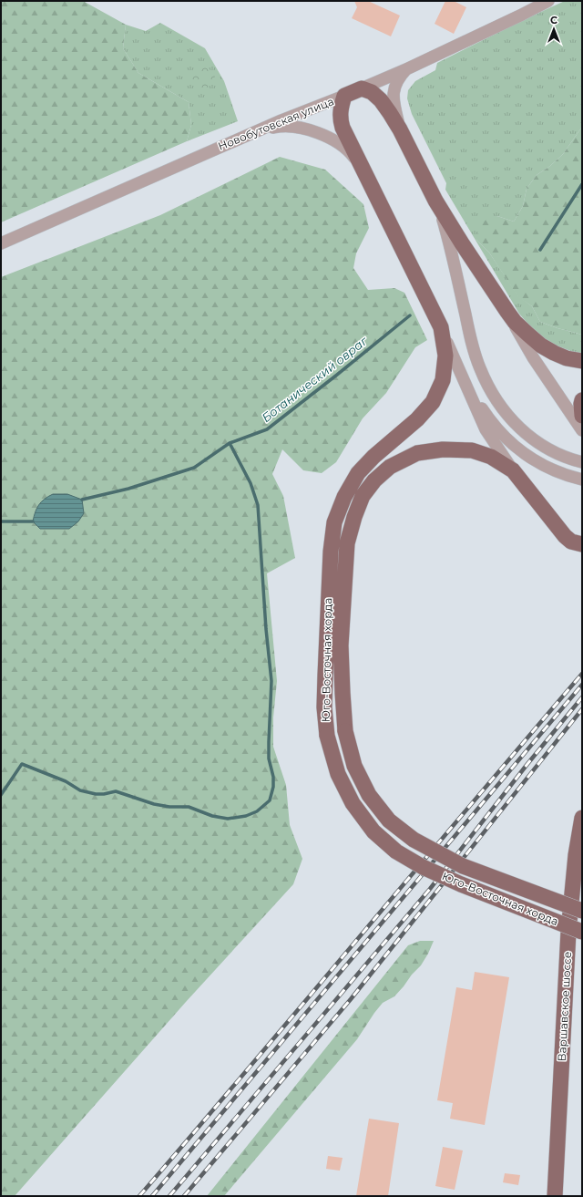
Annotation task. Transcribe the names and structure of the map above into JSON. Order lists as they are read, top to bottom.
{
  "streets": {
    "main road": ["Новобутовская улица", "Юго-Восточная хорда", "Варшавское шоссе"]
  },
  "crossings": [
    ["Новобутовская улица", "Юго-Восточная хорда"]
  ],
  "water": ["Ботанический овраг"],
  "north": "top"
}
